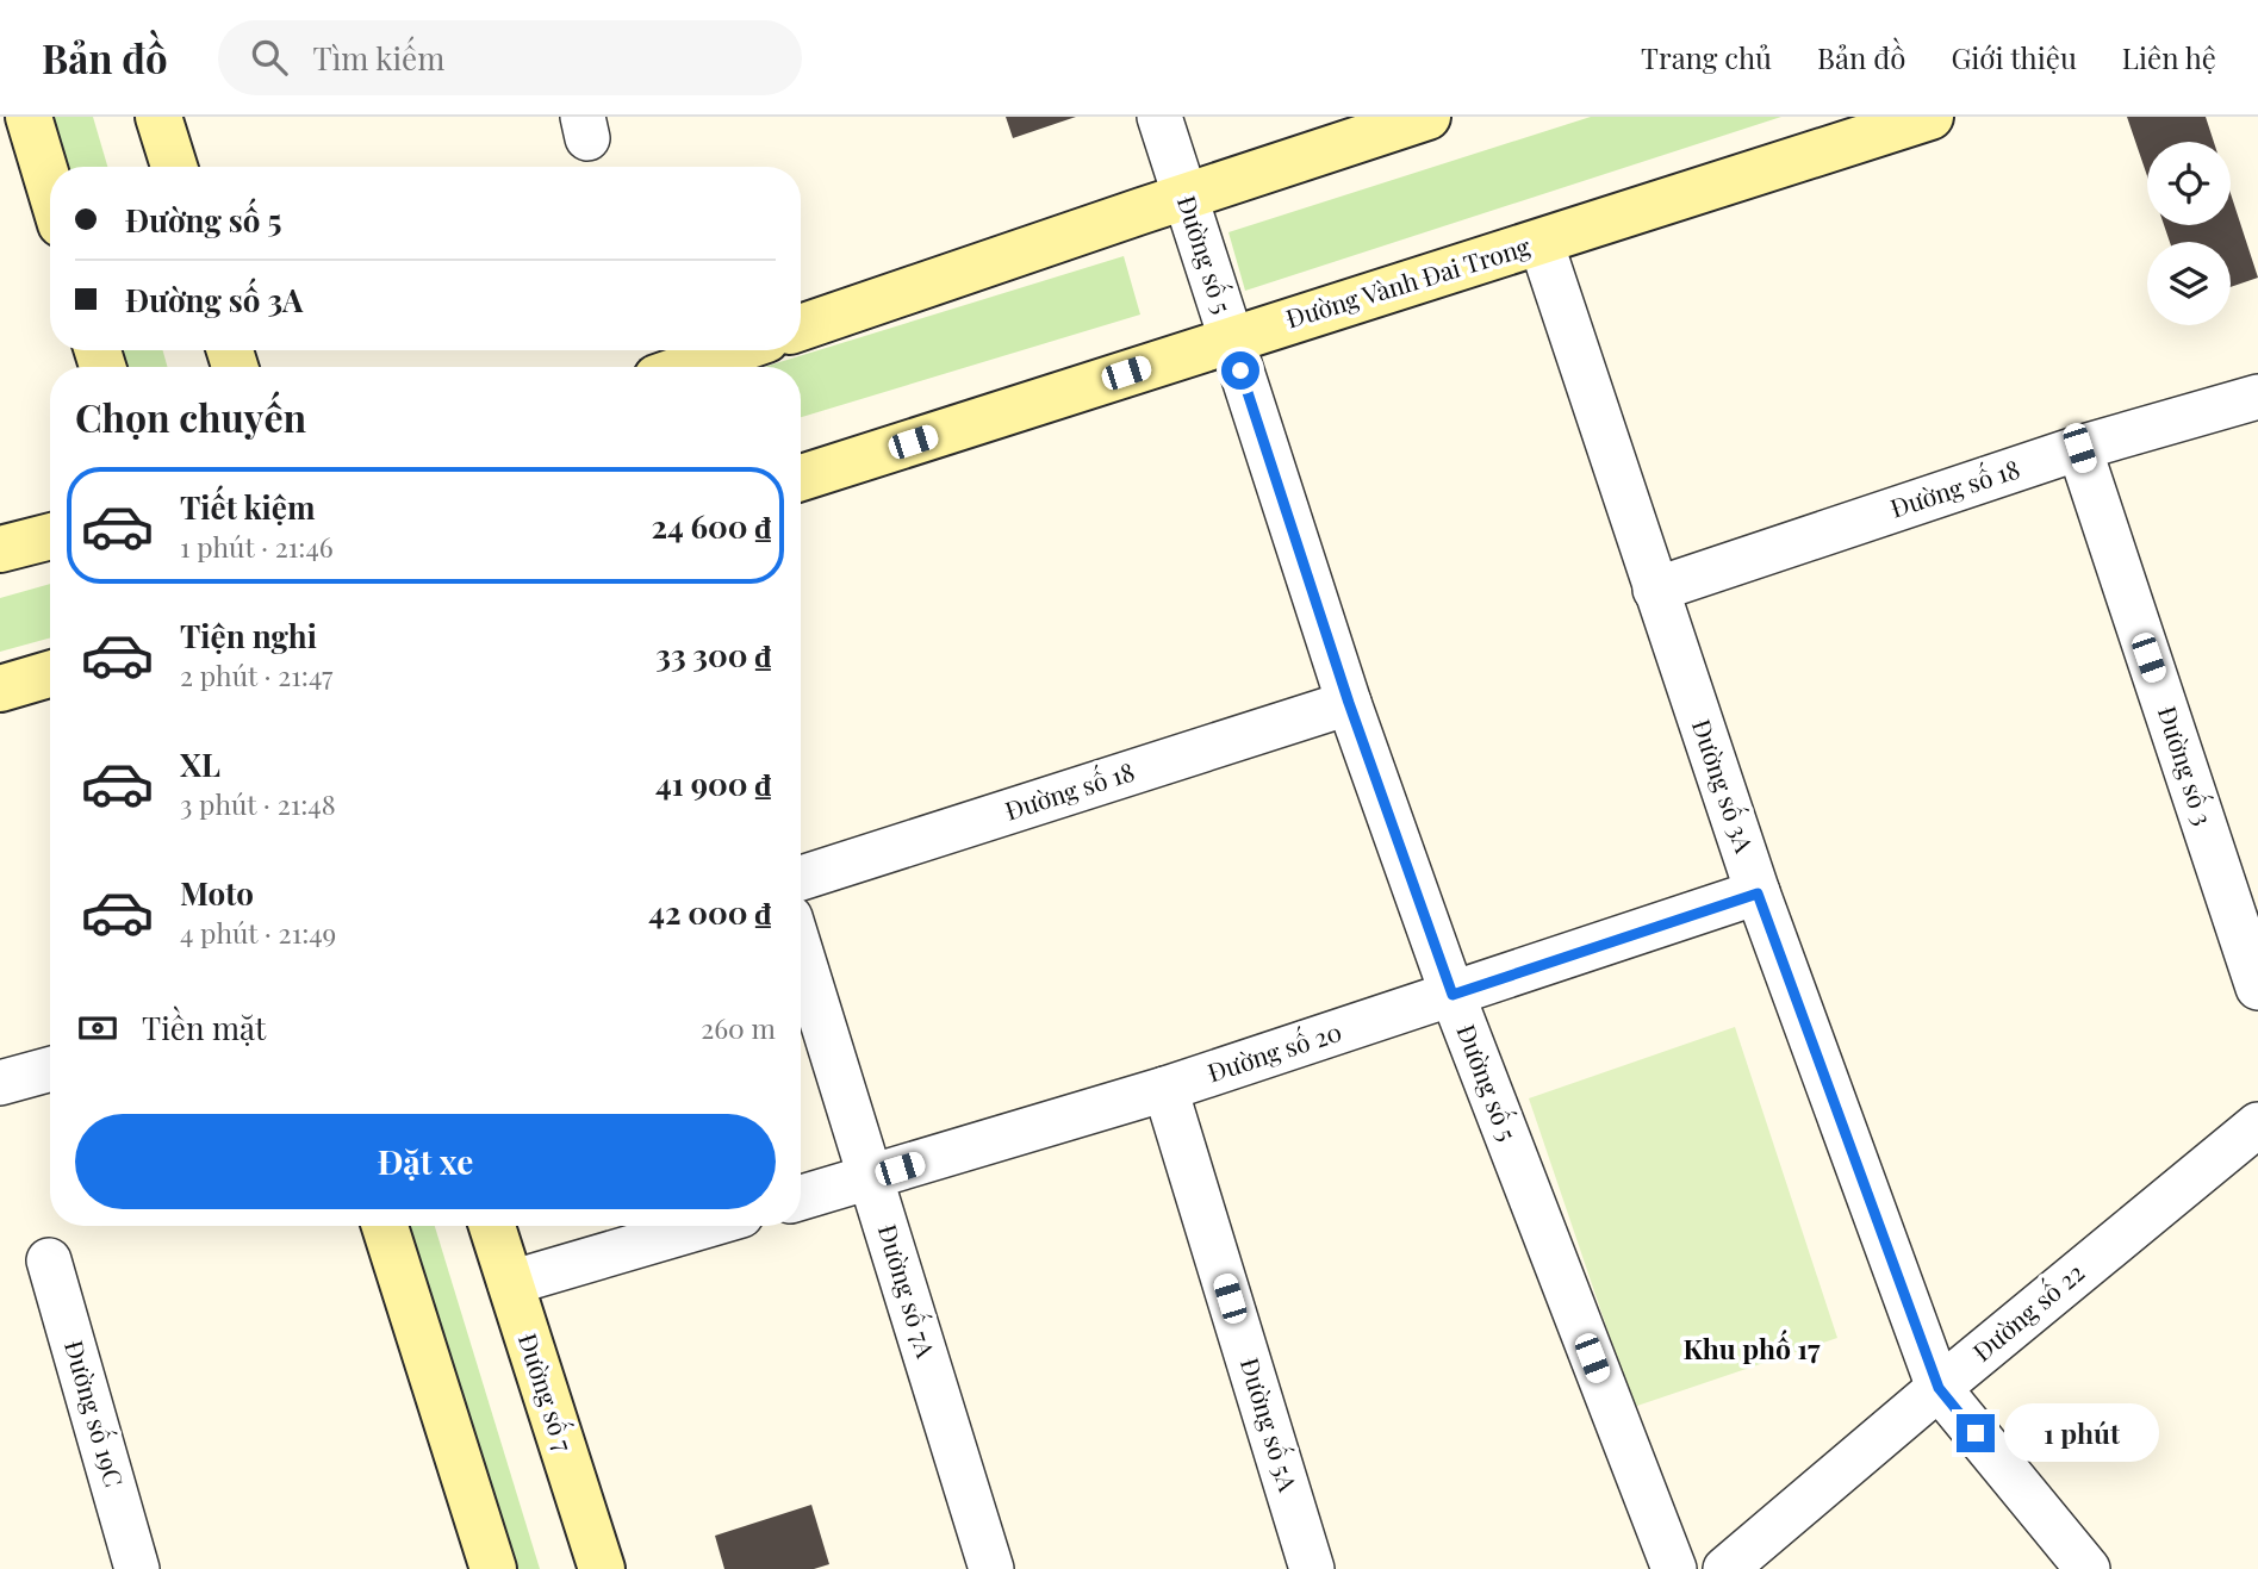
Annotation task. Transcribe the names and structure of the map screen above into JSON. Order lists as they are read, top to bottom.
{
  "streets": {
    "street": [
      "Đường số 5",
      "Đường Vành Đai Trong",
      "Đường số 18",
      "Đường số 3",
      "Đường số 3A",
      "Đường số 20",
      "Đường số 7A",
      "Đường số 22",
      "Đường số 7",
      "Đường số 19C",
      "Đường số 5A"
    ]
  },
  "crossings": [
    ["Đường số 5", "Đường Vành Đai Trong"],
    ["Đường số 5", "Đường số 18"],
    ["Đường số 5", "Đường số 20"],
    ["Đường Vành Đai Trong", "Đường số 3A"],
    ["Đường số 18", "Đường số 3"],
    ["Đường số 18", "Đường số 3A"],
    ["Đường số 3A", "Đường số 20"],
    ["Đường số 3A", "Đường số 22"],
    ["Đường số 20", "Đường số 7A"],
    ["Đường số 20", "Đường số 5A"]
  ],
  "districts": ["Khu phố 17"],
  "page": {
    "header": "Bản đồ",
    "search": "Tìm kiếm",
    "nav": [
      "Trang chủ",
      "Bản đồ",
      "Giới thiệu",
      "Liên hệ"
    ],
    "banner": ["Đường số 5", "Đường số 3A"],
    "heading": "Chọn chuyến",
    "list": [
      {
        "name": "Tiết kiệm",
        "note": "1 phút · 21:46",
        "value": "24 600 ₫"
      },
      {
        "name": "Tiện nghi",
        "note": "2 phút · 21:47",
        "value": "33 300 ₫"
      },
      {
        "name": "XL",
        "note": "3 phút · 21:48",
        "value": "41 900 ₫"
      },
      {
        "name": "Moto",
        "note": "4 phút · 21:49",
        "value": "42 000 ₫"
      }
    ],
    "pay": ["Tiền mặt", "260 m"],
    "buttons": "Đặt xe",
    "bubble": "1 phút"
  }
}
